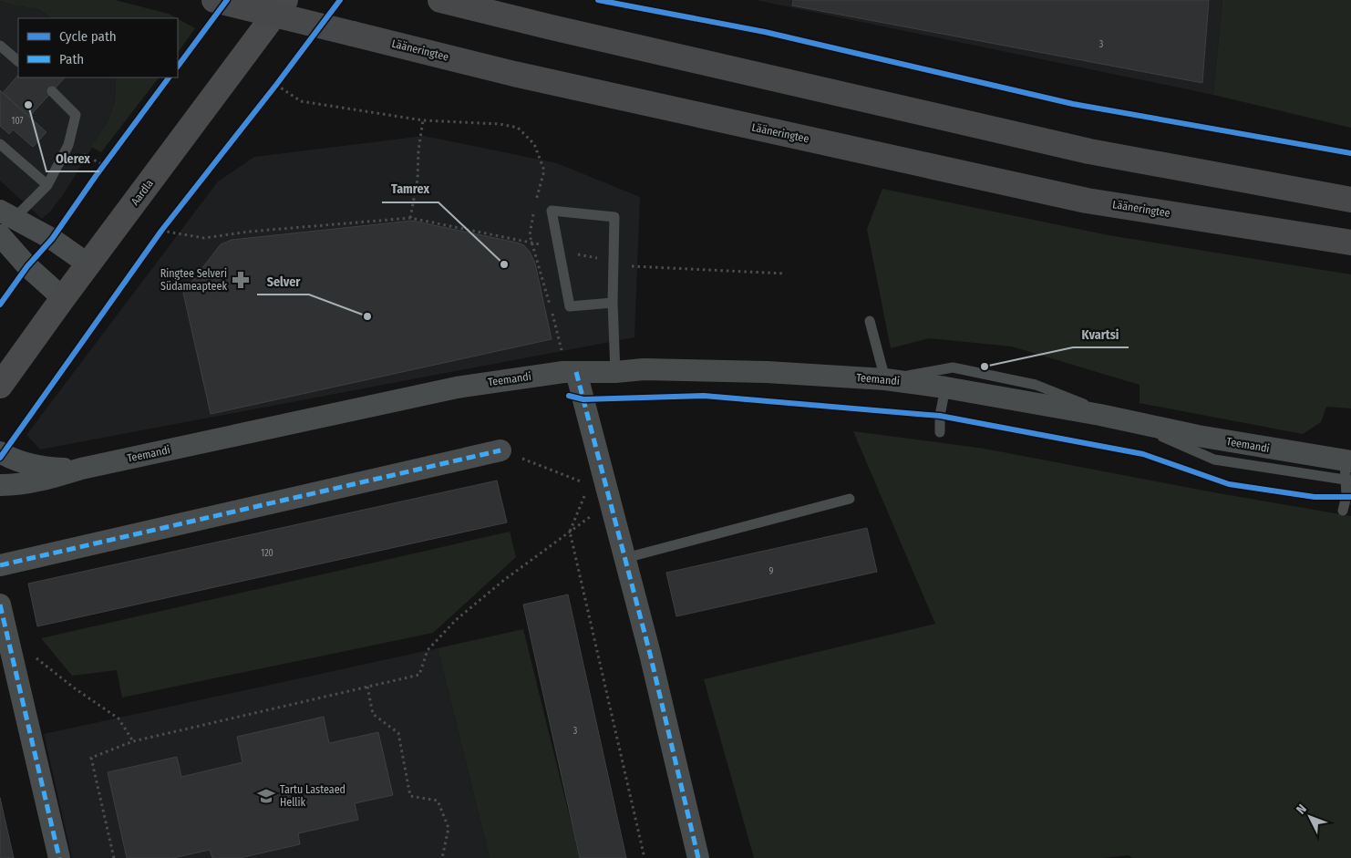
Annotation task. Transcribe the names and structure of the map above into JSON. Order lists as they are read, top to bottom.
{
  "streets": {
    "highway": ["Lääneringtee"],
    "street": ["Aardla", "Teemandi"]
  },
  "places": {
    "other": [
      "Olerex",
      "Tamrex",
      "Selver",
      "Kvartsi"
    ],
    "pharmacy": ["Ringtee Selveri Südameapteek"],
    "school or university": ["Tartu Lasteaed Hellik"]
  },
  "house_numbers": [
    "3",
    "107",
    "120",
    "9",
    "3"
  ],
  "legend": ["Cycle path", "Path"],
  "north": "top left"
}
